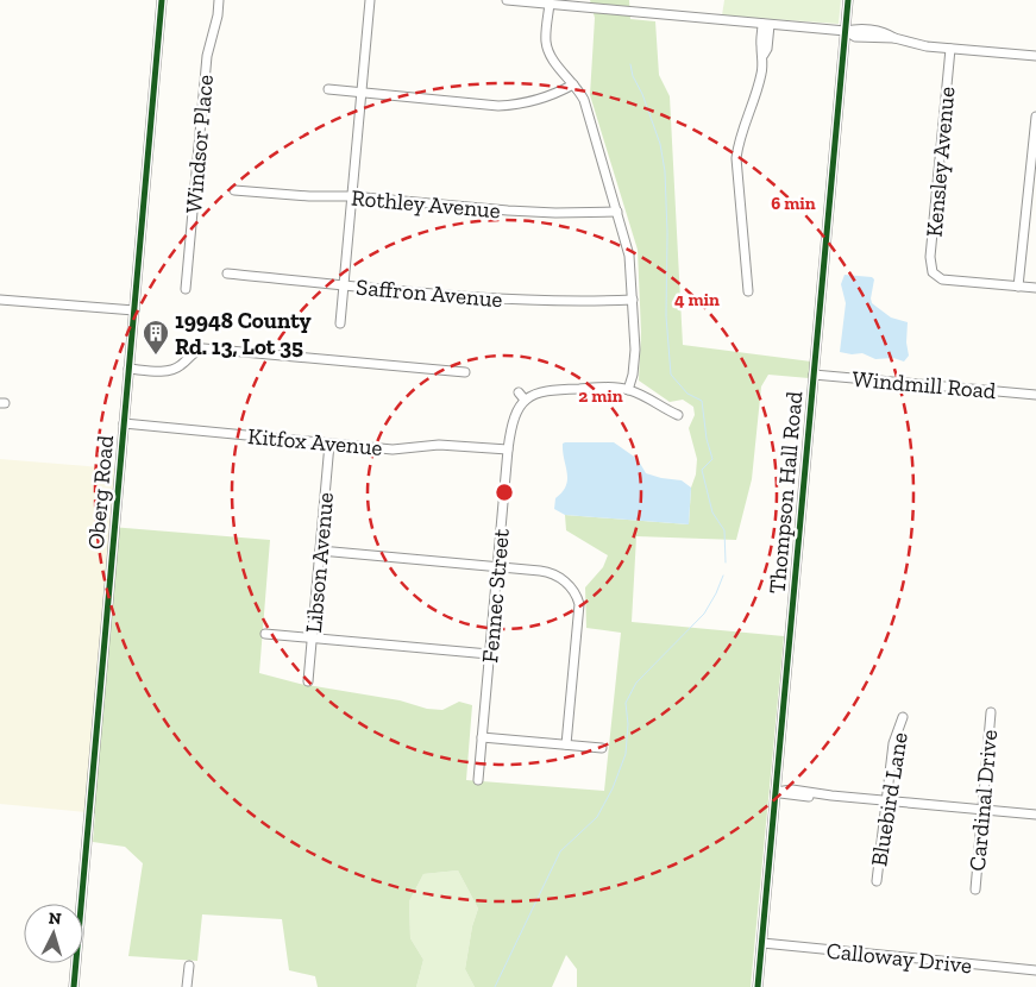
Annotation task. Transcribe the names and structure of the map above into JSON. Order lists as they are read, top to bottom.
{
  "streets": {
    "street": [
      "Windsor Place",
      "Kensley Avenue",
      "Rothley Avenue",
      "Saffron Avenue",
      "Windmill Road",
      "Kitfox Avenue",
      "Oberg Road",
      "Thompson Hall Road",
      "Libson Avenue",
      "Fennec Street",
      "Bluebird Lane",
      "Cardinal Drive",
      "Calloway Drive"
    ]
  },
  "crossings": [
    ["Windmill Road", "Thompson Hall Road"],
    ["Kitfox Avenue", "Oberg Road"],
    ["Kitfox Avenue", "Libson Avenue"],
    ["Kitfox Avenue", "Fennec Street"],
    ["Thompson Hall Road", "Calloway Drive"]
  ],
  "places": {
    "building": ["19948 County Rd. 13, Lot 35"]
  },
  "north": "top",
  "rings": ["6 min", "4 min", "2 min"]
}
